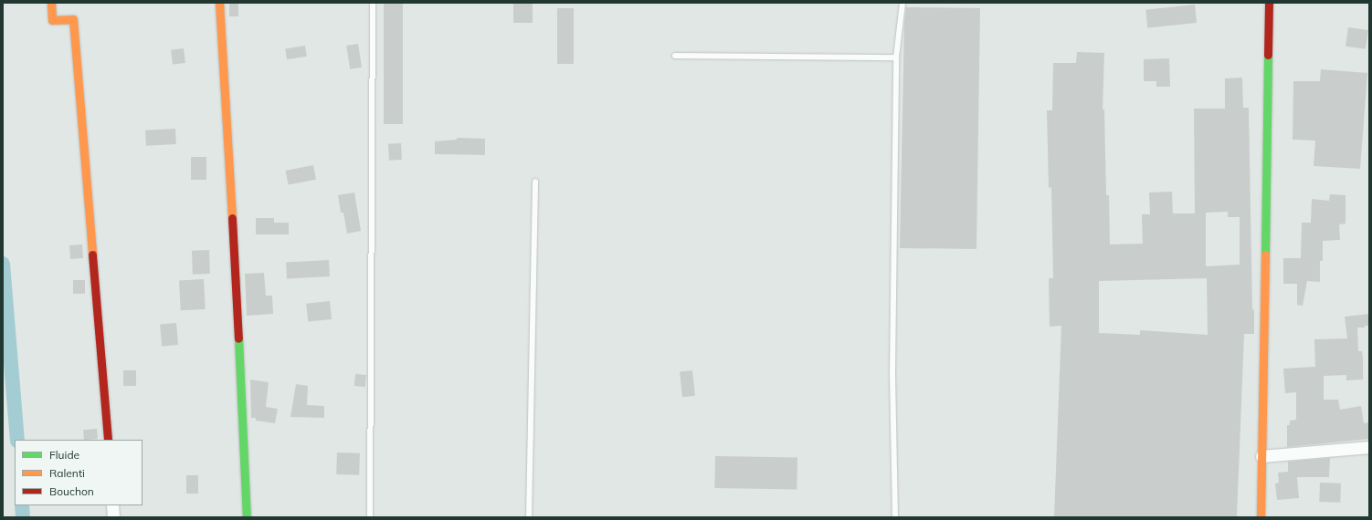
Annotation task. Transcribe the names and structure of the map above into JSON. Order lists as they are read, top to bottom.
{
  "legend": ["Fluide", "Ralenti", "Bouchon"]
}
